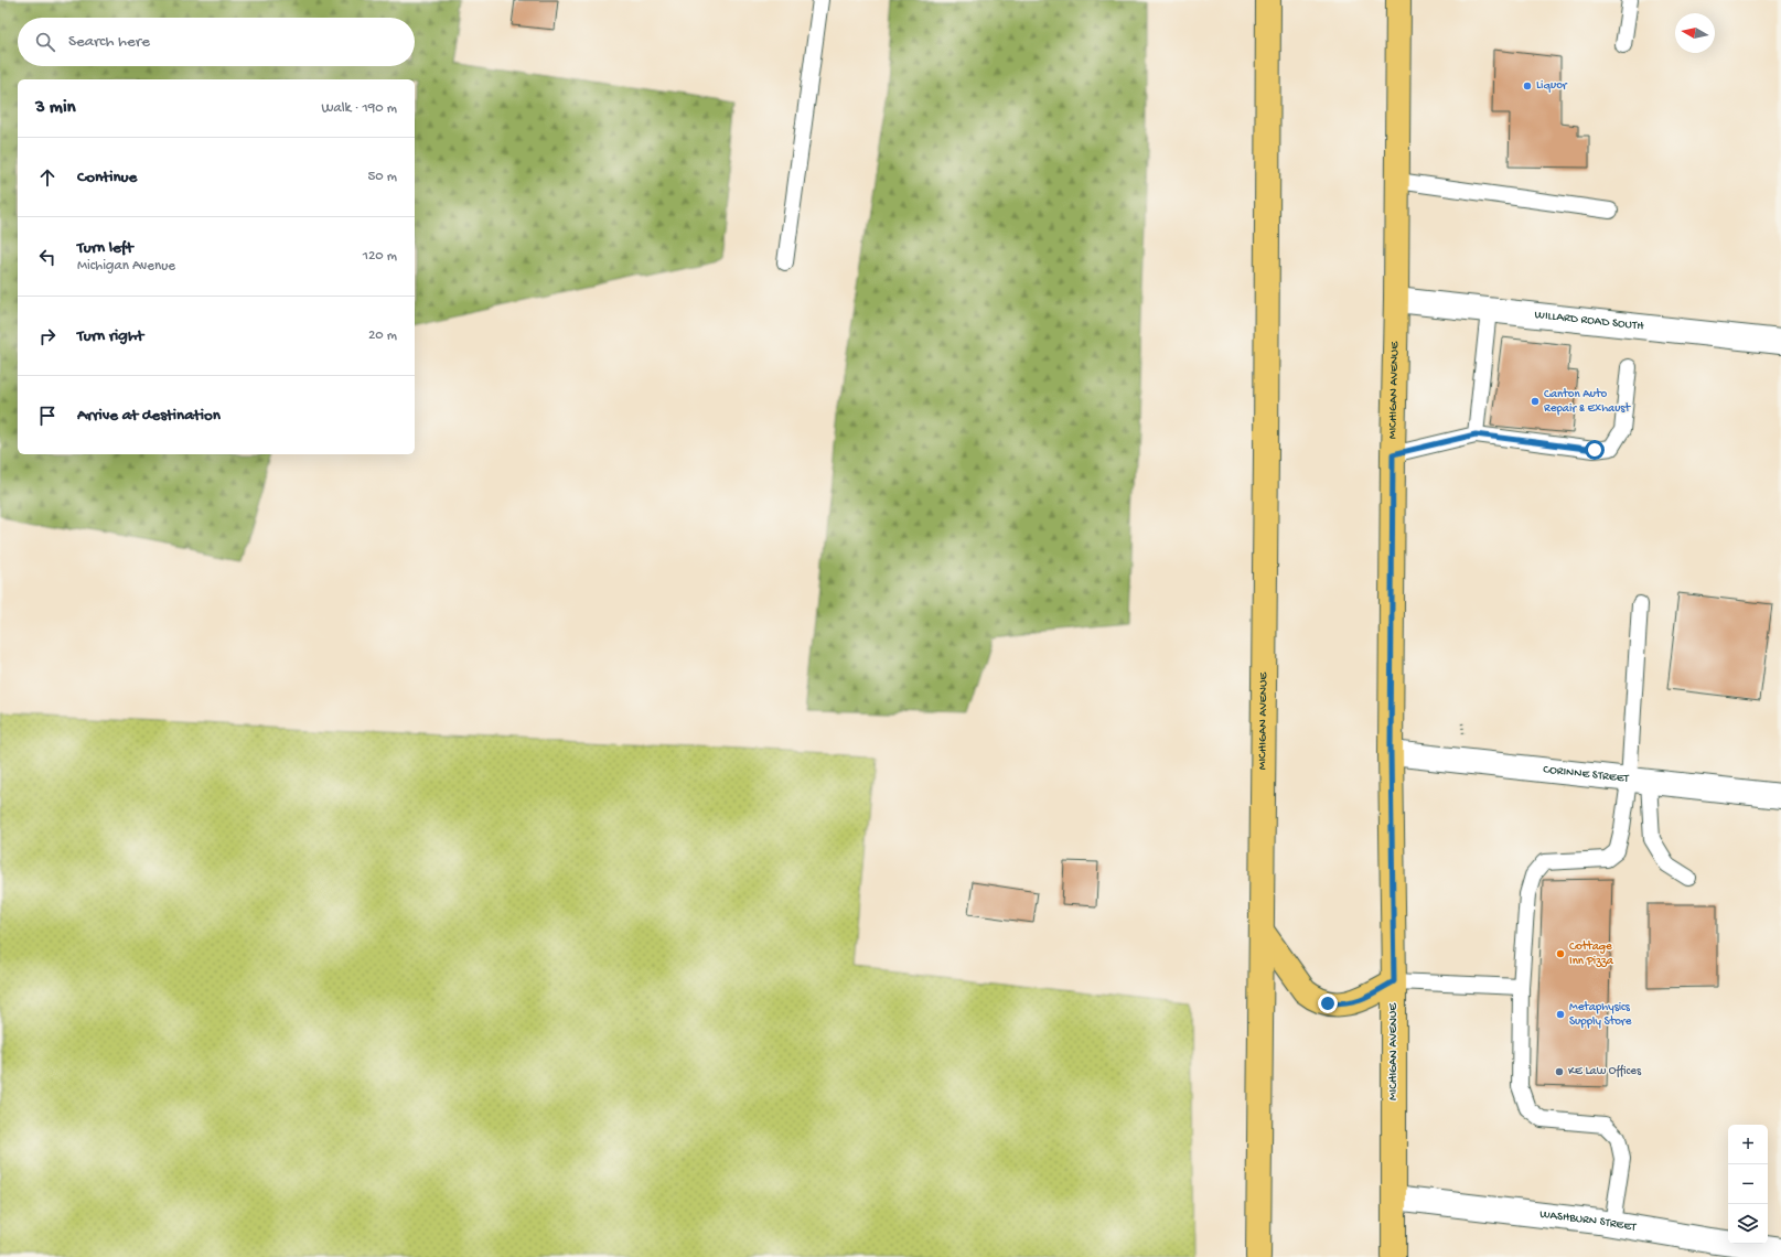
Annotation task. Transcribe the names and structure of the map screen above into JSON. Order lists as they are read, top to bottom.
{
  "streets": {
    "main road": ["MICHIGAN AVENUE"],
    "street": ["WILLARD ROAD SOUTH", "CORINNE STREET", "WASHBURN STREET"]
  },
  "crossings": [
    ["WILLARD ROAD SOUTH", "MICHIGAN AVENUE"],
    ["MICHIGAN AVENUE", "CORINNE STREET"],
    ["MICHIGAN AVENUE", "WASHBURN STREET"]
  ],
  "places": [
    "Liquor",
    "Canton Auto Repair & Exhaust",
    "Cottage Inn Pizza",
    "Metaphysics Supply Store",
    "KE Law Offices"
  ],
  "north": "left",
  "page": {
    "search": "Search here",
    "heading": ["3 min", "Walk · 190 m"],
    "list": [
      ["Continue", "50 m"],
      ["Turn left", "Michigan Avenue", "120 m"],
      ["Turn right", "20 m"],
      "Arrive at destination"
    ],
    "map_buttons": ["+", "−"]
  }
}
